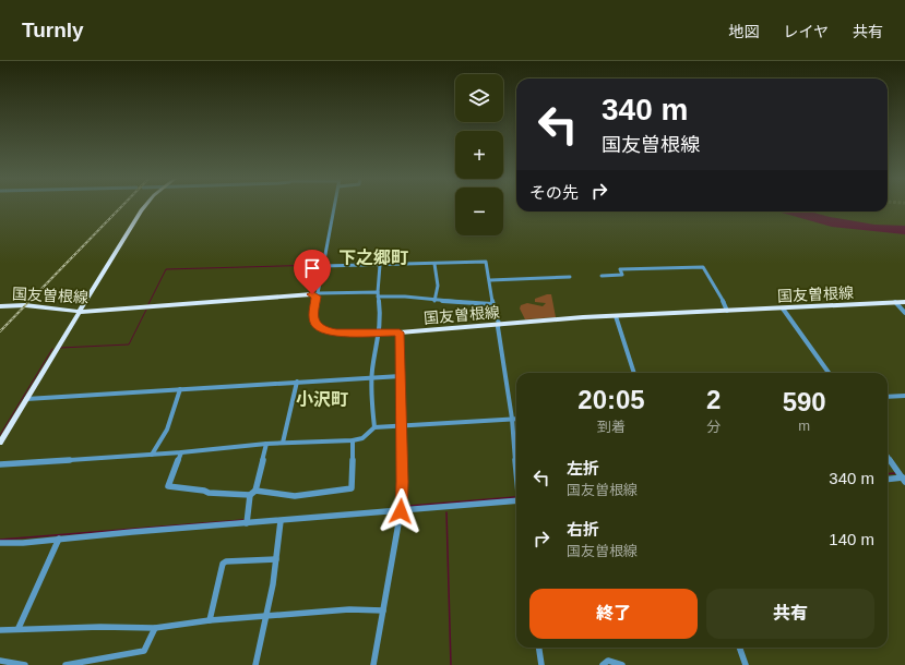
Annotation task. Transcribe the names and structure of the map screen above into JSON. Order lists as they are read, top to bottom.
{
  "streets": {
    "main road": ["国友曽根線"]
  },
  "districts": ["下之郷町", "小沢町"],
  "page": {
    "header": "Turnly",
    "nav": ["地図", "レイヤ", "共有"],
    "map_buttons": ["+", "−"],
    "turn": ["340 m", "国友曽根線"],
    "then": "その先",
    "eta": [
      "20:05",
      "到着",
      "2",
      "分",
      "590",
      "m"
    ],
    "list": [
      {
        "name": "左折",
        "note": "国友曽根線",
        "value": "340 m"
      },
      {
        "name": "右折",
        "note": "国友曽根線",
        "value": "140 m"
      }
    ],
    "buttons": ["終了", "共有"]
  }
}
